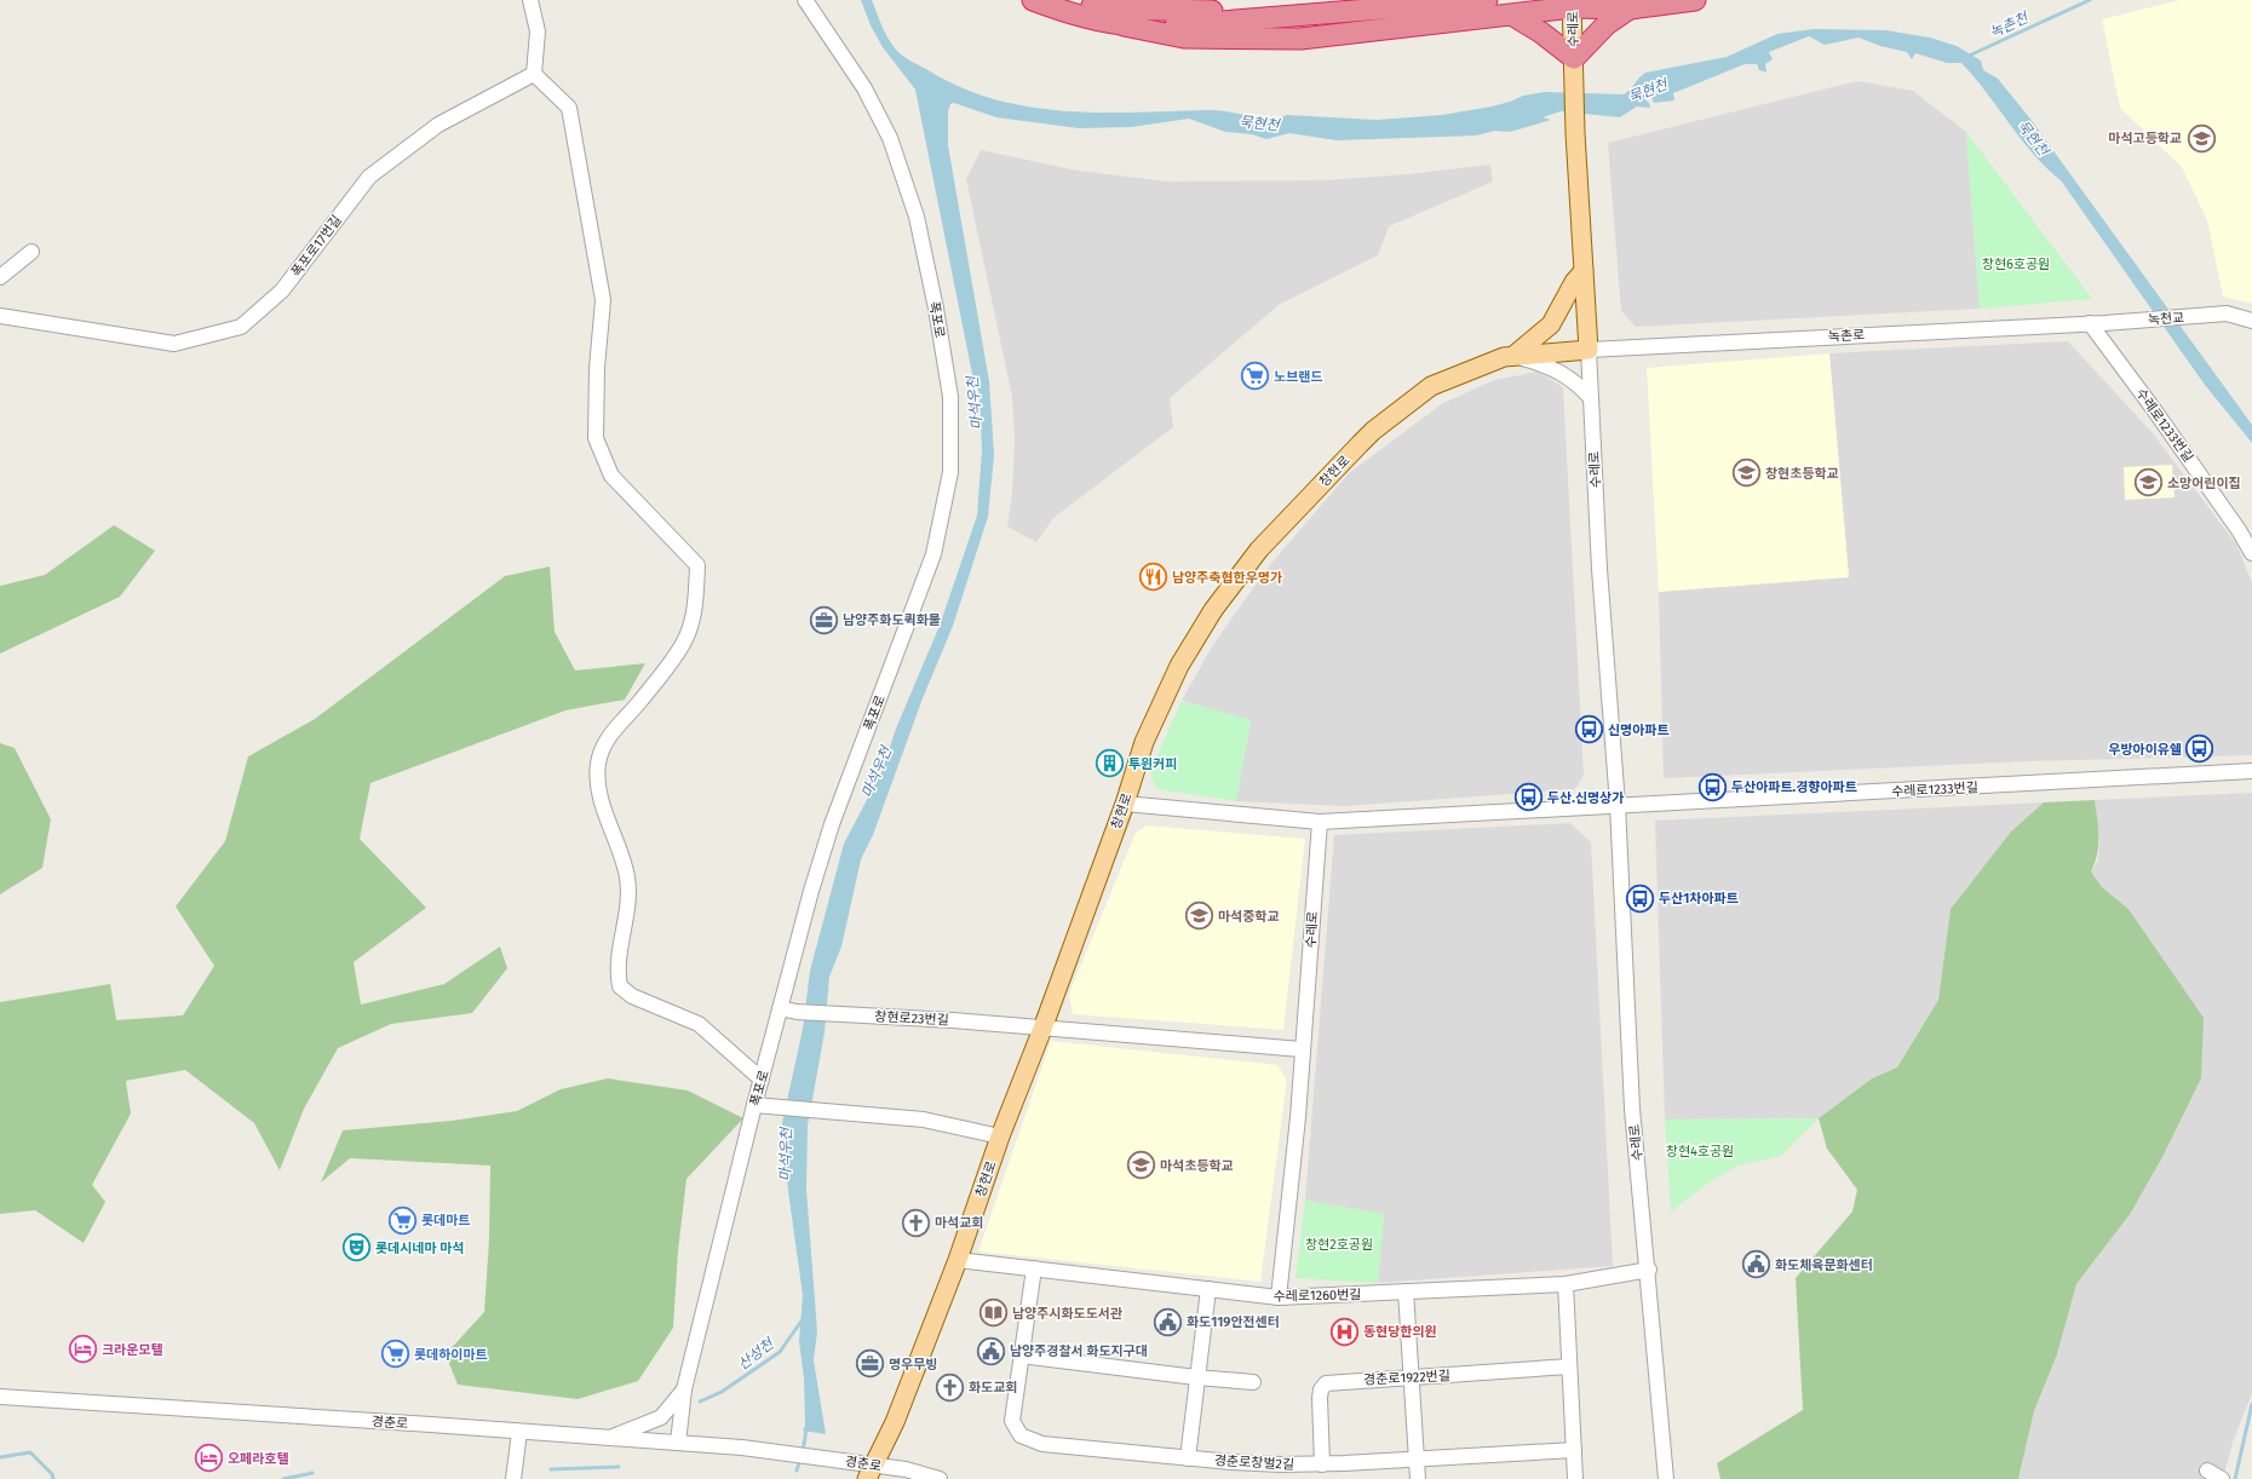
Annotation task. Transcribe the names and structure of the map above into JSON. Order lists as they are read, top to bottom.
{
  "streets": {
    "main road": ["수레로", "창현로"],
    "street": [
      "폭포로17번길",
      "녹천교",
      "폭포로",
      "녹촌로",
      "수레로1233번길",
      "창현로23번길",
      "수레로1260번길",
      "경춘로1922번길",
      "경춘로",
      "경춘로창벌2길"
    ]
  },
  "crossings": [
    ["수레로", "녹촌로"],
    ["수레로", "수레로1233번길"],
    ["수레로", "창현로"],
    ["수레로", "창현로23번길"],
    ["수레로", "수레로1260번길"],
    ["녹천교", "녹촌로"],
    ["녹천교", "수레로1233번길"],
    ["폭포로", "창현로23번길"],
    ["폭포로", "경춘로"],
    ["녹촌로", "수레로1233번길"],
    ["녹촌로", "창현로"],
    ["창현로", "창현로23번길"],
    ["창현로", "수레로1260번길"],
    ["창현로", "경춘로"],
    ["수레로1260번길", "경춘로창벌2길"],
    ["경춘로1922번길", "경춘로창벌2길"]
  ],
  "water": [
    "녹촌천",
    "묵현천",
    "마석우천",
    "산성천"
  ],
  "parks": ["창현6호공원", "창현4호공원", "창현2호공원"],
  "places": {
    "school or university": [
      "마석고등학교",
      "창현초등학교",
      "소망어린이집",
      "마석중학교",
      "마석초등학교"
    ],
    "supermarket": ["노브랜드", "롯데마트", "롯데하이마트"],
    "restaurant": ["남양주축협한우명가"],
    "office": ["남양주화도퀵화물", "명우무빙"],
    "bus stop": [
      "신명아파트",
      "우방아이유쉘",
      "두산아파트.경향아파트",
      "두산.신명상가",
      "두산1차아파트"
    ],
    "building": ["투윈커피"],
    "church": ["마석교회", "화도교회"],
    "theatre": ["롯데시네마 마석"],
    "public building": ["화도체육문화센터", "화도119안전센터", "남양주경찰서 화도지구대"],
    "library": ["남양주시화도도서관"],
    "hospital": ["동현당한의원"],
    "hotel": ["크라운모텔", "오페라호텔"]
  }
}
